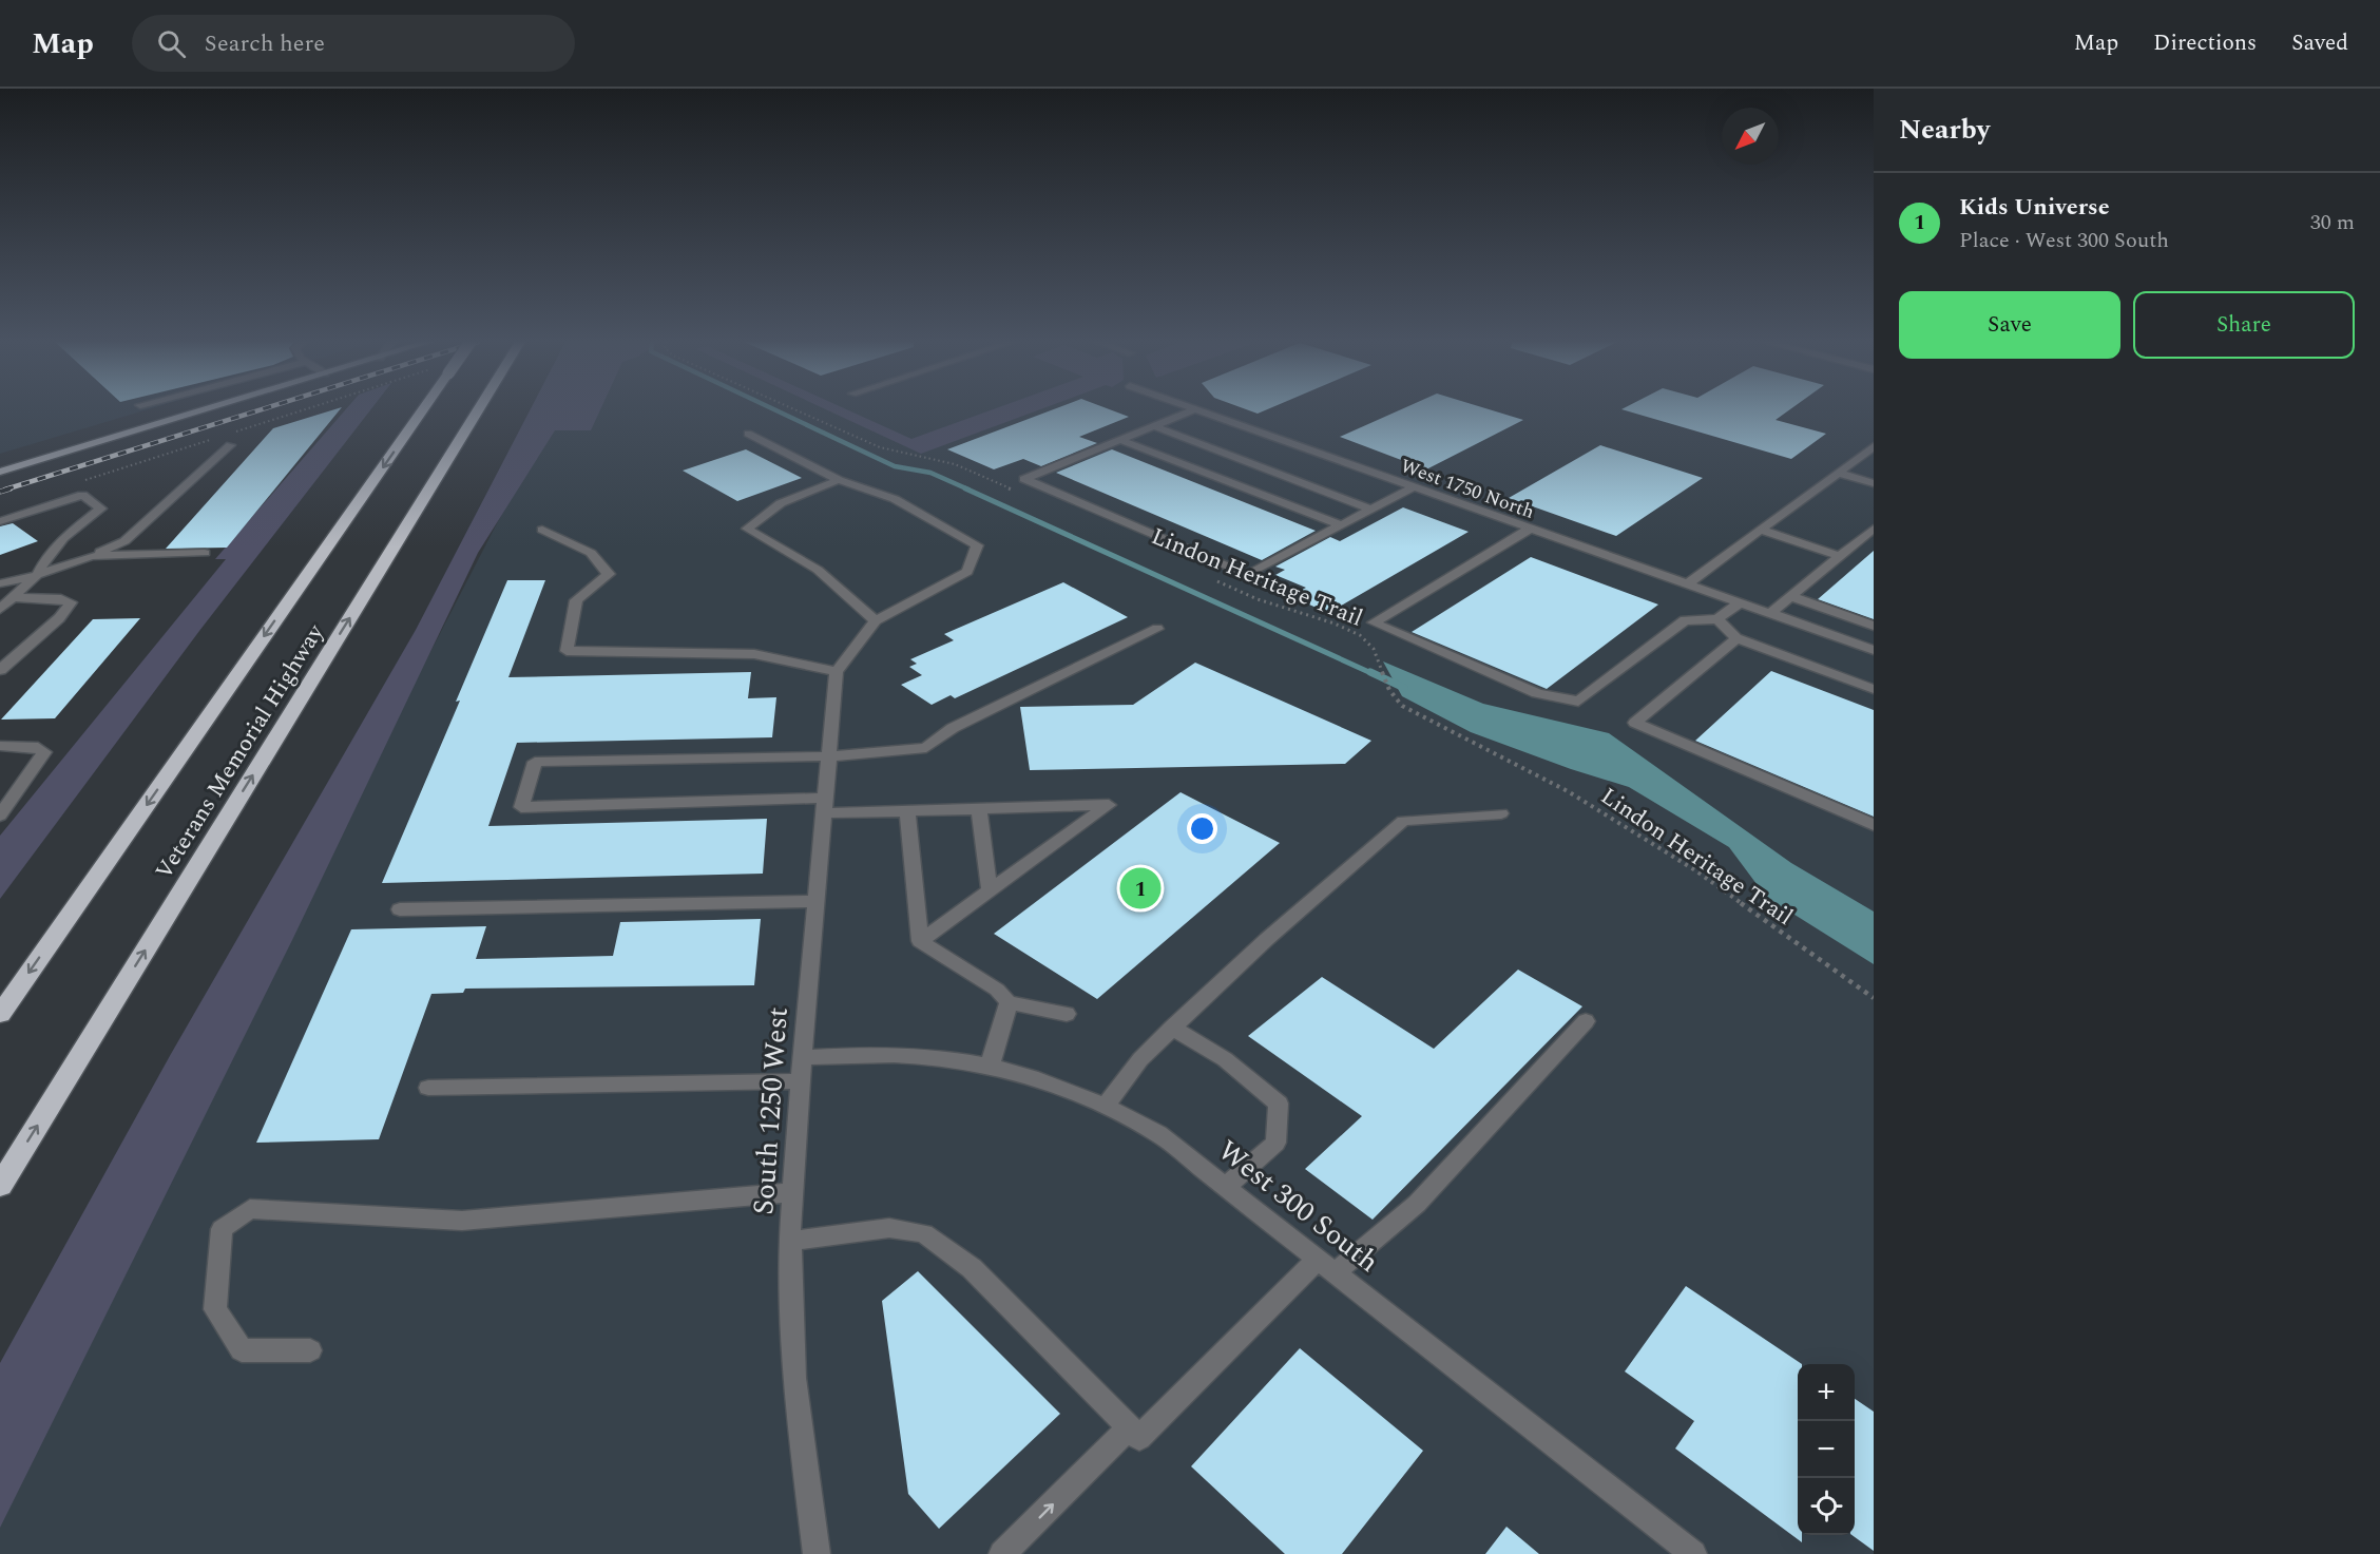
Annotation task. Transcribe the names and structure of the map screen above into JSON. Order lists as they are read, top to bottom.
{
  "streets": {
    "highway": ["Veterans Memorial Highway"],
    "street": ["West 1750 North", "South 1250 West", "West 300 South"],
    "path": ["Lindon Heritage Trail"]
  },
  "crossings": [
    ["South 1250 West", "West 300 South"]
  ],
  "north": "bottom left",
  "page": {
    "header": "Map",
    "search": "Search here",
    "nav": ["Map", "Directions", "Saved"],
    "heading": "Nearby",
    "list": [
      {
        "mark": "1",
        "name": "Kids Universe",
        "note": "Place · West 300 South",
        "value": "30 m"
      }
    ],
    "buttons": ["Save", "Share"],
    "pins": "1",
    "map_buttons": ["+", "−"]
  }
}
